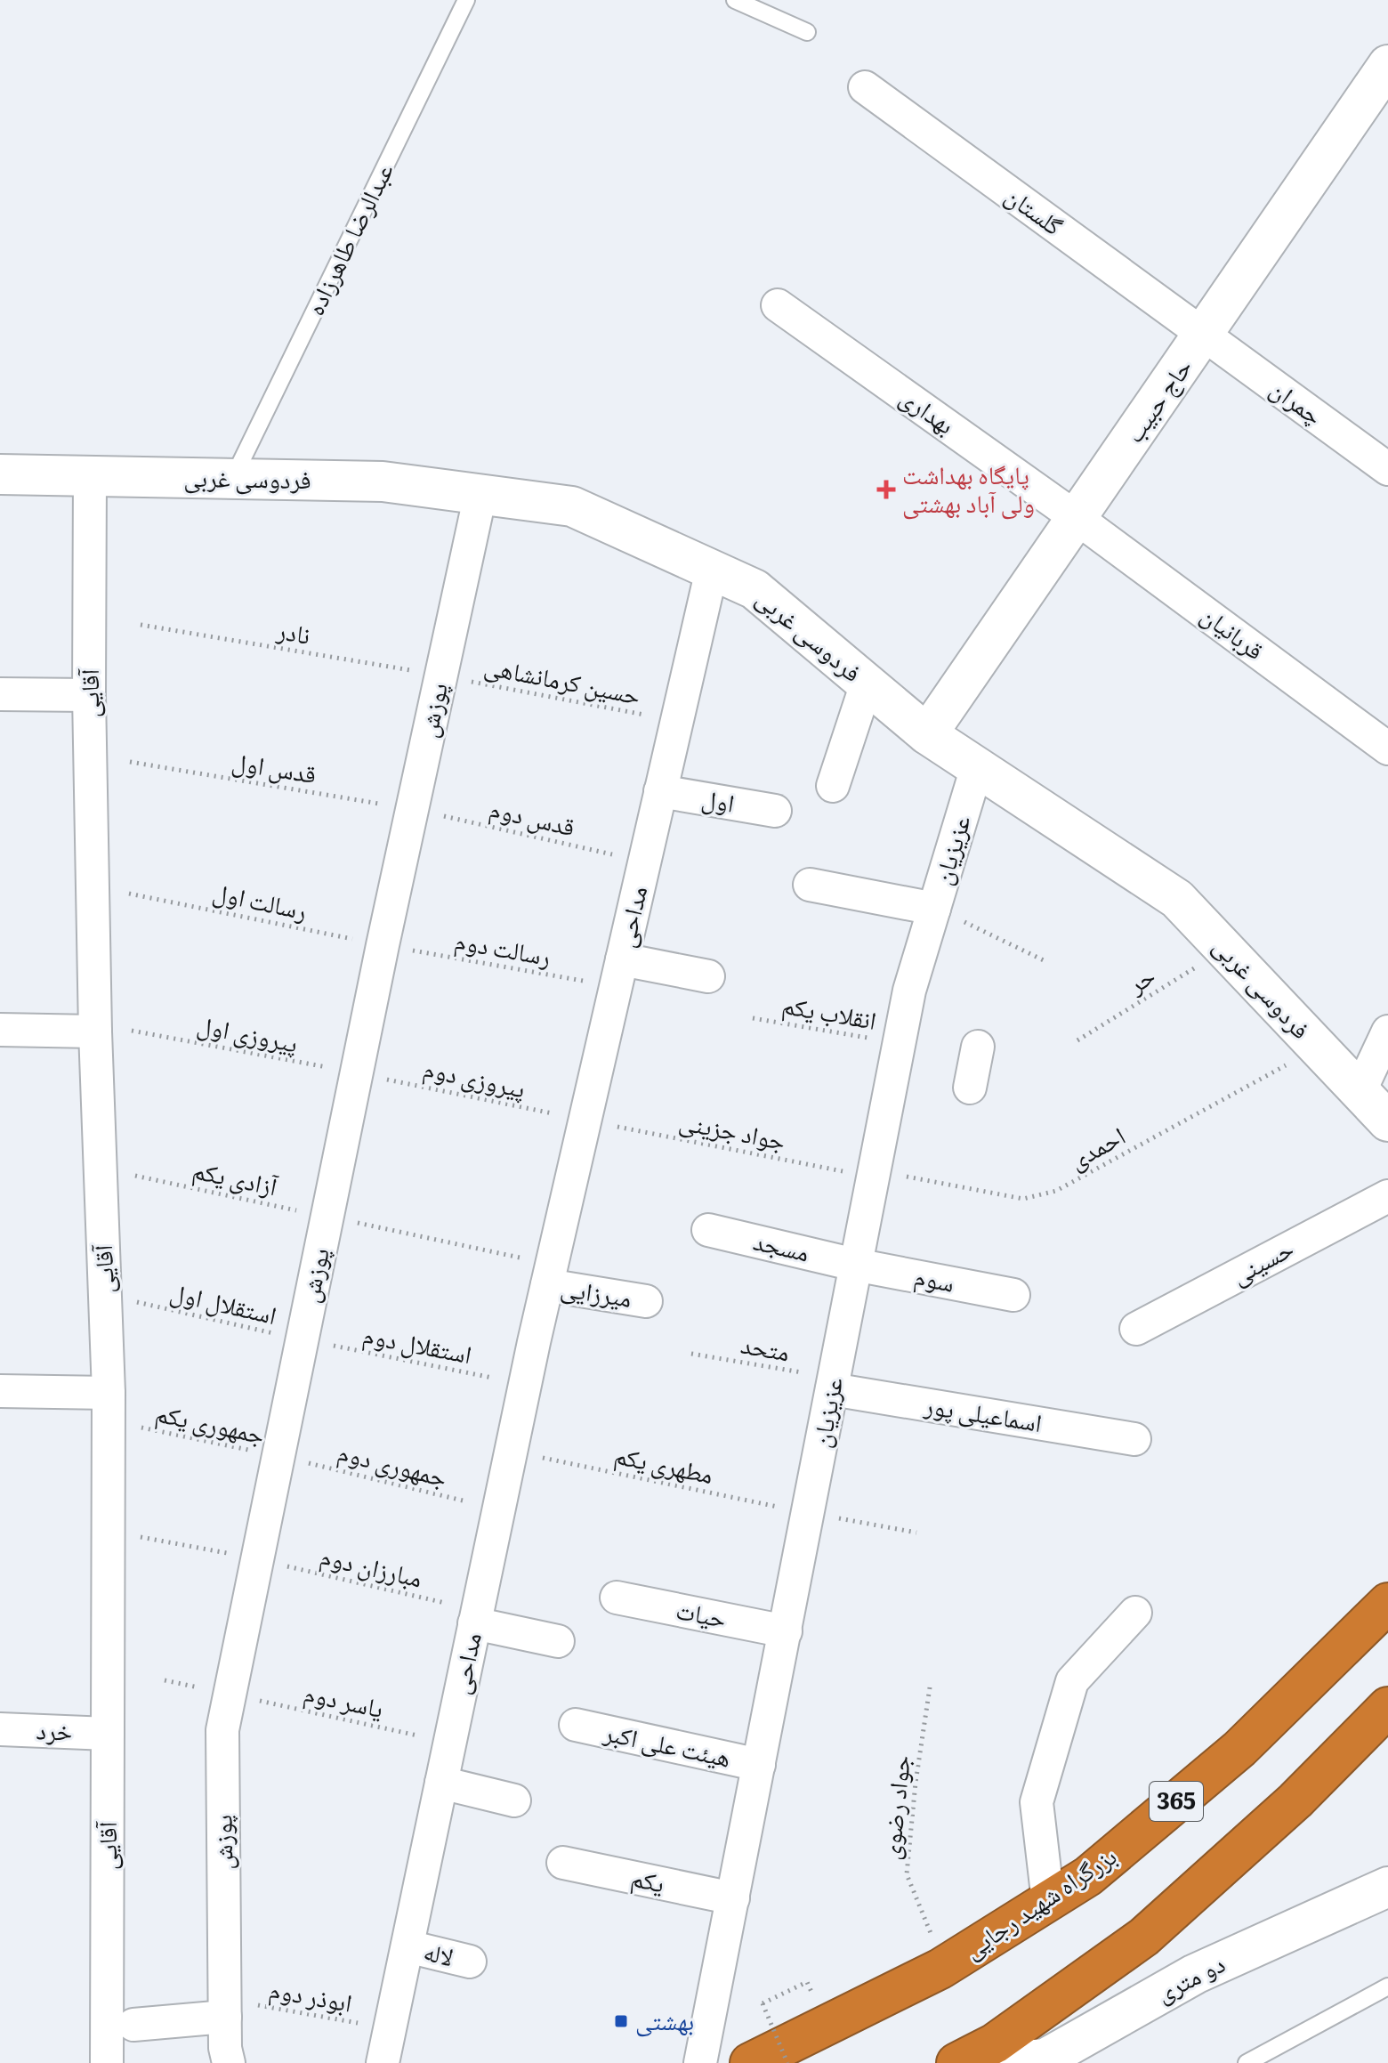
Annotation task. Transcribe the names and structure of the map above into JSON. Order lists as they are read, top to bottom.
{
  "streets": {
    "highway": ["365", "بزرگراه شهید رجایی"],
    "street": [
      "گلستان",
      "حاج حبیب",
      "چمران",
      "بهداری",
      "فردوسی غربی",
      "قربانیان",
      "آقایی",
      "پوزش",
      "اول",
      "عزیزیان",
      "مداحی",
      "مسجد",
      "حسینی",
      "سوم",
      "میرزایی",
      "اسماعیلی پور",
      "حیات",
      "خرد",
      "هیئت علی اکبر",
      "یکم",
      "لاله",
      "دو متری"
    ],
    "lane": ["عبدالرضا طاهرزاده"],
    "path": [
      "نادر",
      "حسین کرمانشاهی",
      "قدس اول",
      "قدس دوم",
      "رسالت اول",
      "رسالت دوم",
      "حر",
      "انقلاب یکم",
      "پیروزی اول",
      "پیروزی دوم",
      "جواد جزینی",
      "احمدی",
      "آزادی یکم",
      "استقلال اول",
      "استقلال دوم",
      "متحد",
      "جمهوری یکم",
      "جمهوری دوم",
      "مطهری یکم",
      "مبارزان دوم",
      "یاسر دوم",
      "جواد رضوی",
      "ابوذر دوم"
    ]
  },
  "crossings": [
    ["گلستان", "حاج حبیب"],
    ["گلستان", "چمران"],
    ["عبدالرضا طاهرزاده", "فردوسی غربی"],
    ["حاج حبیب", "چمران"],
    ["حاج حبیب", "بهداری"],
    ["حاج حبیب", "فردوسی غربی"],
    ["حاج حبیب", "قربانیان"],
    ["بهداری", "قربانیان"],
    ["فردوسی غربی", "آقایی"],
    ["فردوسی غربی", "پوزش"],
    ["فردوسی غربی", "عزیزیان"],
    ["فردوسی غربی", "مداحی"],
    ["فردوسی غربی", "حر"],
    ["فردوسی غربی", "احمدی"],
    ["نادر", "حسین کرمانشاهی"],
    ["نادر", "پوزش"],
    ["حسین کرمانشاهی", "پوزش"],
    ["حسین کرمانشاهی", "مداحی"],
    ["آقایی", "خرد"],
    ["پوزش", "قدس اول"],
    ["پوزش", "قدس دوم"],
    ["پوزش", "رسالت اول"],
    ["پوزش", "رسالت دوم"],
    ["پوزش", "پیروزی اول"],
    ["پوزش", "پیروزی دوم"],
    ["پوزش", "آزادی یکم"],
    ["پوزش", "استقلال اول"],
    ["پوزش", "استقلال دوم"],
    ["پوزش", "جمهوری یکم"],
    ["پوزش", "جمهوری دوم"],
    ["پوزش", "مبارزان دوم"],
    ["پوزش", "یاسر دوم"],
    ["پوزش", "ابوذر دوم"],
    ["قدس اول", "قدس دوم"],
    ["اول", "مداحی"],
    ["قدس دوم", "مداحی"],
    ["عزیزیان", "انقلاب یکم"],
    ["عزیزیان", "جواد جزینی"],
    ["عزیزیان", "احمدی"],
    ["عزیزیان", "مسجد"],
    ["عزیزیان", "سوم"],
    ["عزیزیان", "متحد"],
    ["عزیزیان", "اسماعیلی پور"],
    ["عزیزیان", "مطهری یکم"],
    ["عزیزیان", "حیات"],
    ["عزیزیان", "هیئت علی اکبر"],
    ["عزیزیان", "یکم"],
    ["رسالت اول", "رسالت دوم"],
    ["مداحی", "رسالت دوم"],
    ["مداحی", "پیروزی دوم"],
    ["مداحی", "جواد جزینی"],
    ["مداحی", "میرزایی"],
    ["مداحی", "استقلال دوم"],
    ["مداحی", "جمهوری دوم"],
    ["مداحی", "مطهری یکم"],
    ["مداحی", "مبارزان دوم"],
    ["مداحی", "یاسر دوم"],
    ["مداحی", "لاله"],
    ["مداحی", "ابوذر دوم"],
    ["پیروزی اول", "پیروزی دوم"],
    ["پیروزی دوم", "جواد جزینی"],
    ["جواد جزینی", "احمدی"],
    ["مسجد", "سوم"],
    ["استقلال اول", "استقلال دوم"],
    ["متحد", "اسماعیلی پور"],
    ["جمهوری یکم", "جمهوری دوم"],
    ["جواد رضوی", "بزرگراه شهید رجایی"]
  ],
  "places": {
    "health": ["پایگاه بهداشت ولی آباد بهشتی"],
    "transit": ["بهشتی"]
  }
}
